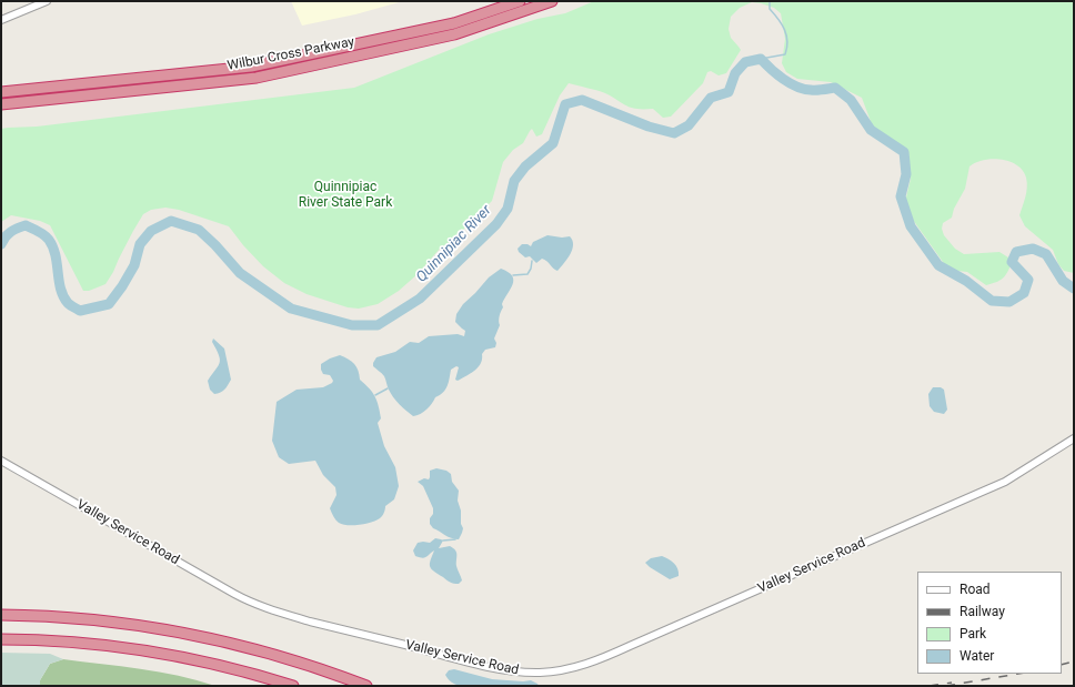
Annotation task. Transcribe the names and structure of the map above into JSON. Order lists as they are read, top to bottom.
{
  "streets": {
    "highway": ["Wilbur Cross Parkway"],
    "street": ["Valley Service Road"]
  },
  "water": ["Quinnipiac River"],
  "parks": ["Quinnipiac River State Park"],
  "legend": [
    "Road",
    "Railway",
    "Park",
    "Water"
  ]
}
